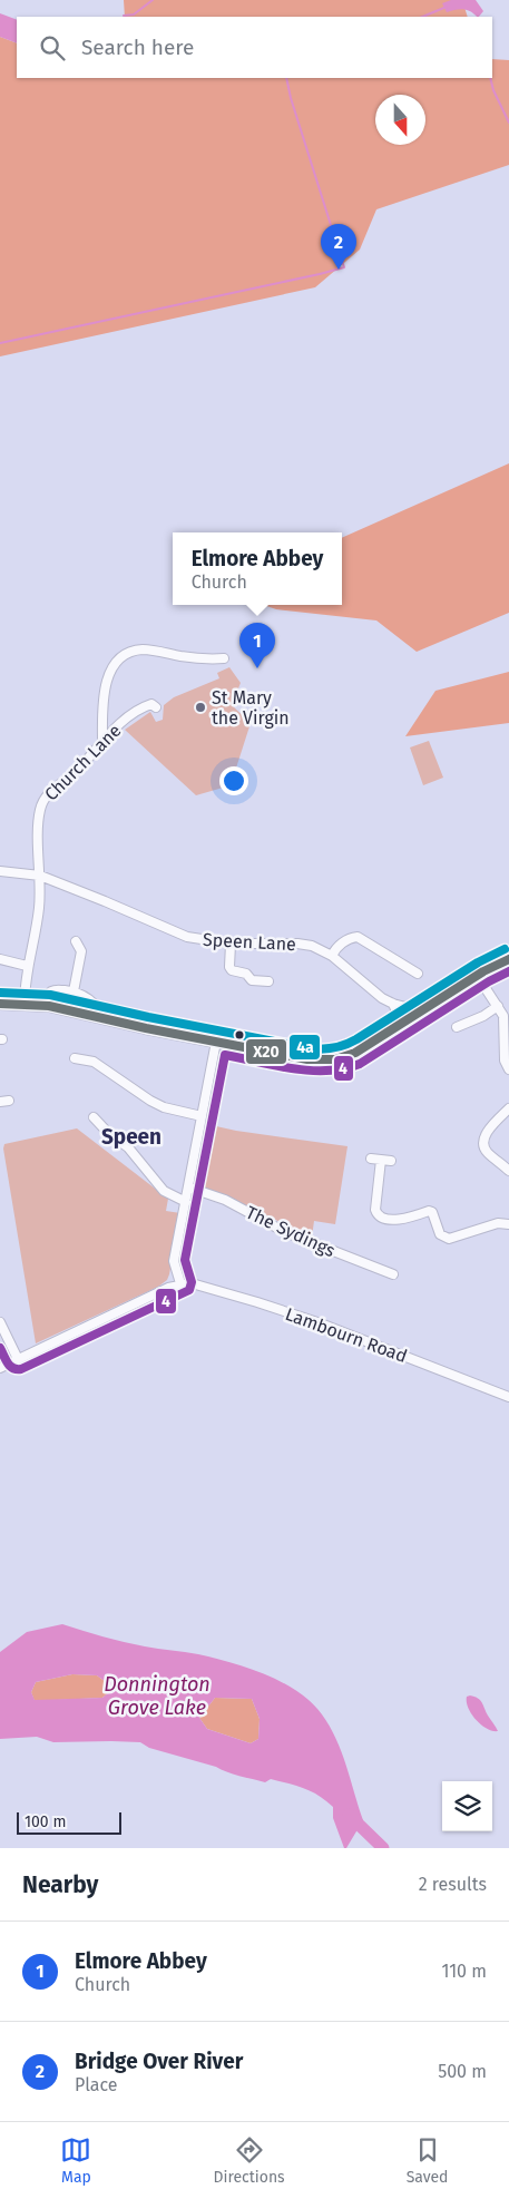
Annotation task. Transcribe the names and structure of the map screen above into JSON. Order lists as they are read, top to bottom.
{
  "streets": {
    "street": [
      "Church Lane",
      "Speen Lane",
      "The Sydings",
      "Lambourn Road"
    ]
  },
  "crossings": [
    ["Church Lane", "Speen Lane"]
  ],
  "districts": ["Speen"],
  "water": ["Donnington Grove Lake"],
  "places": ["St Mary the Virgin"],
  "lines": ["transit line 4a", "transit line X20", "transit line 4"],
  "scale_bar": "100 m",
  "north": "bottom",
  "page": {
    "search": "Search here",
    "pins": ["2", "1"],
    "popup": ["Elmore Abbey", "Church"],
    "scale": "100 m",
    "heading": ["Nearby", "2 results"],
    "list": [
      {
        "mark": "1",
        "name": "Elmore Abbey",
        "note": "Church",
        "value": "110 m"
      },
      {
        "mark": "2",
        "name": "Bridge Over River",
        "note": "Place",
        "value": "500 m"
      }
    ],
    "nav": ["Map", "Directions", "Saved"]
  }
}
